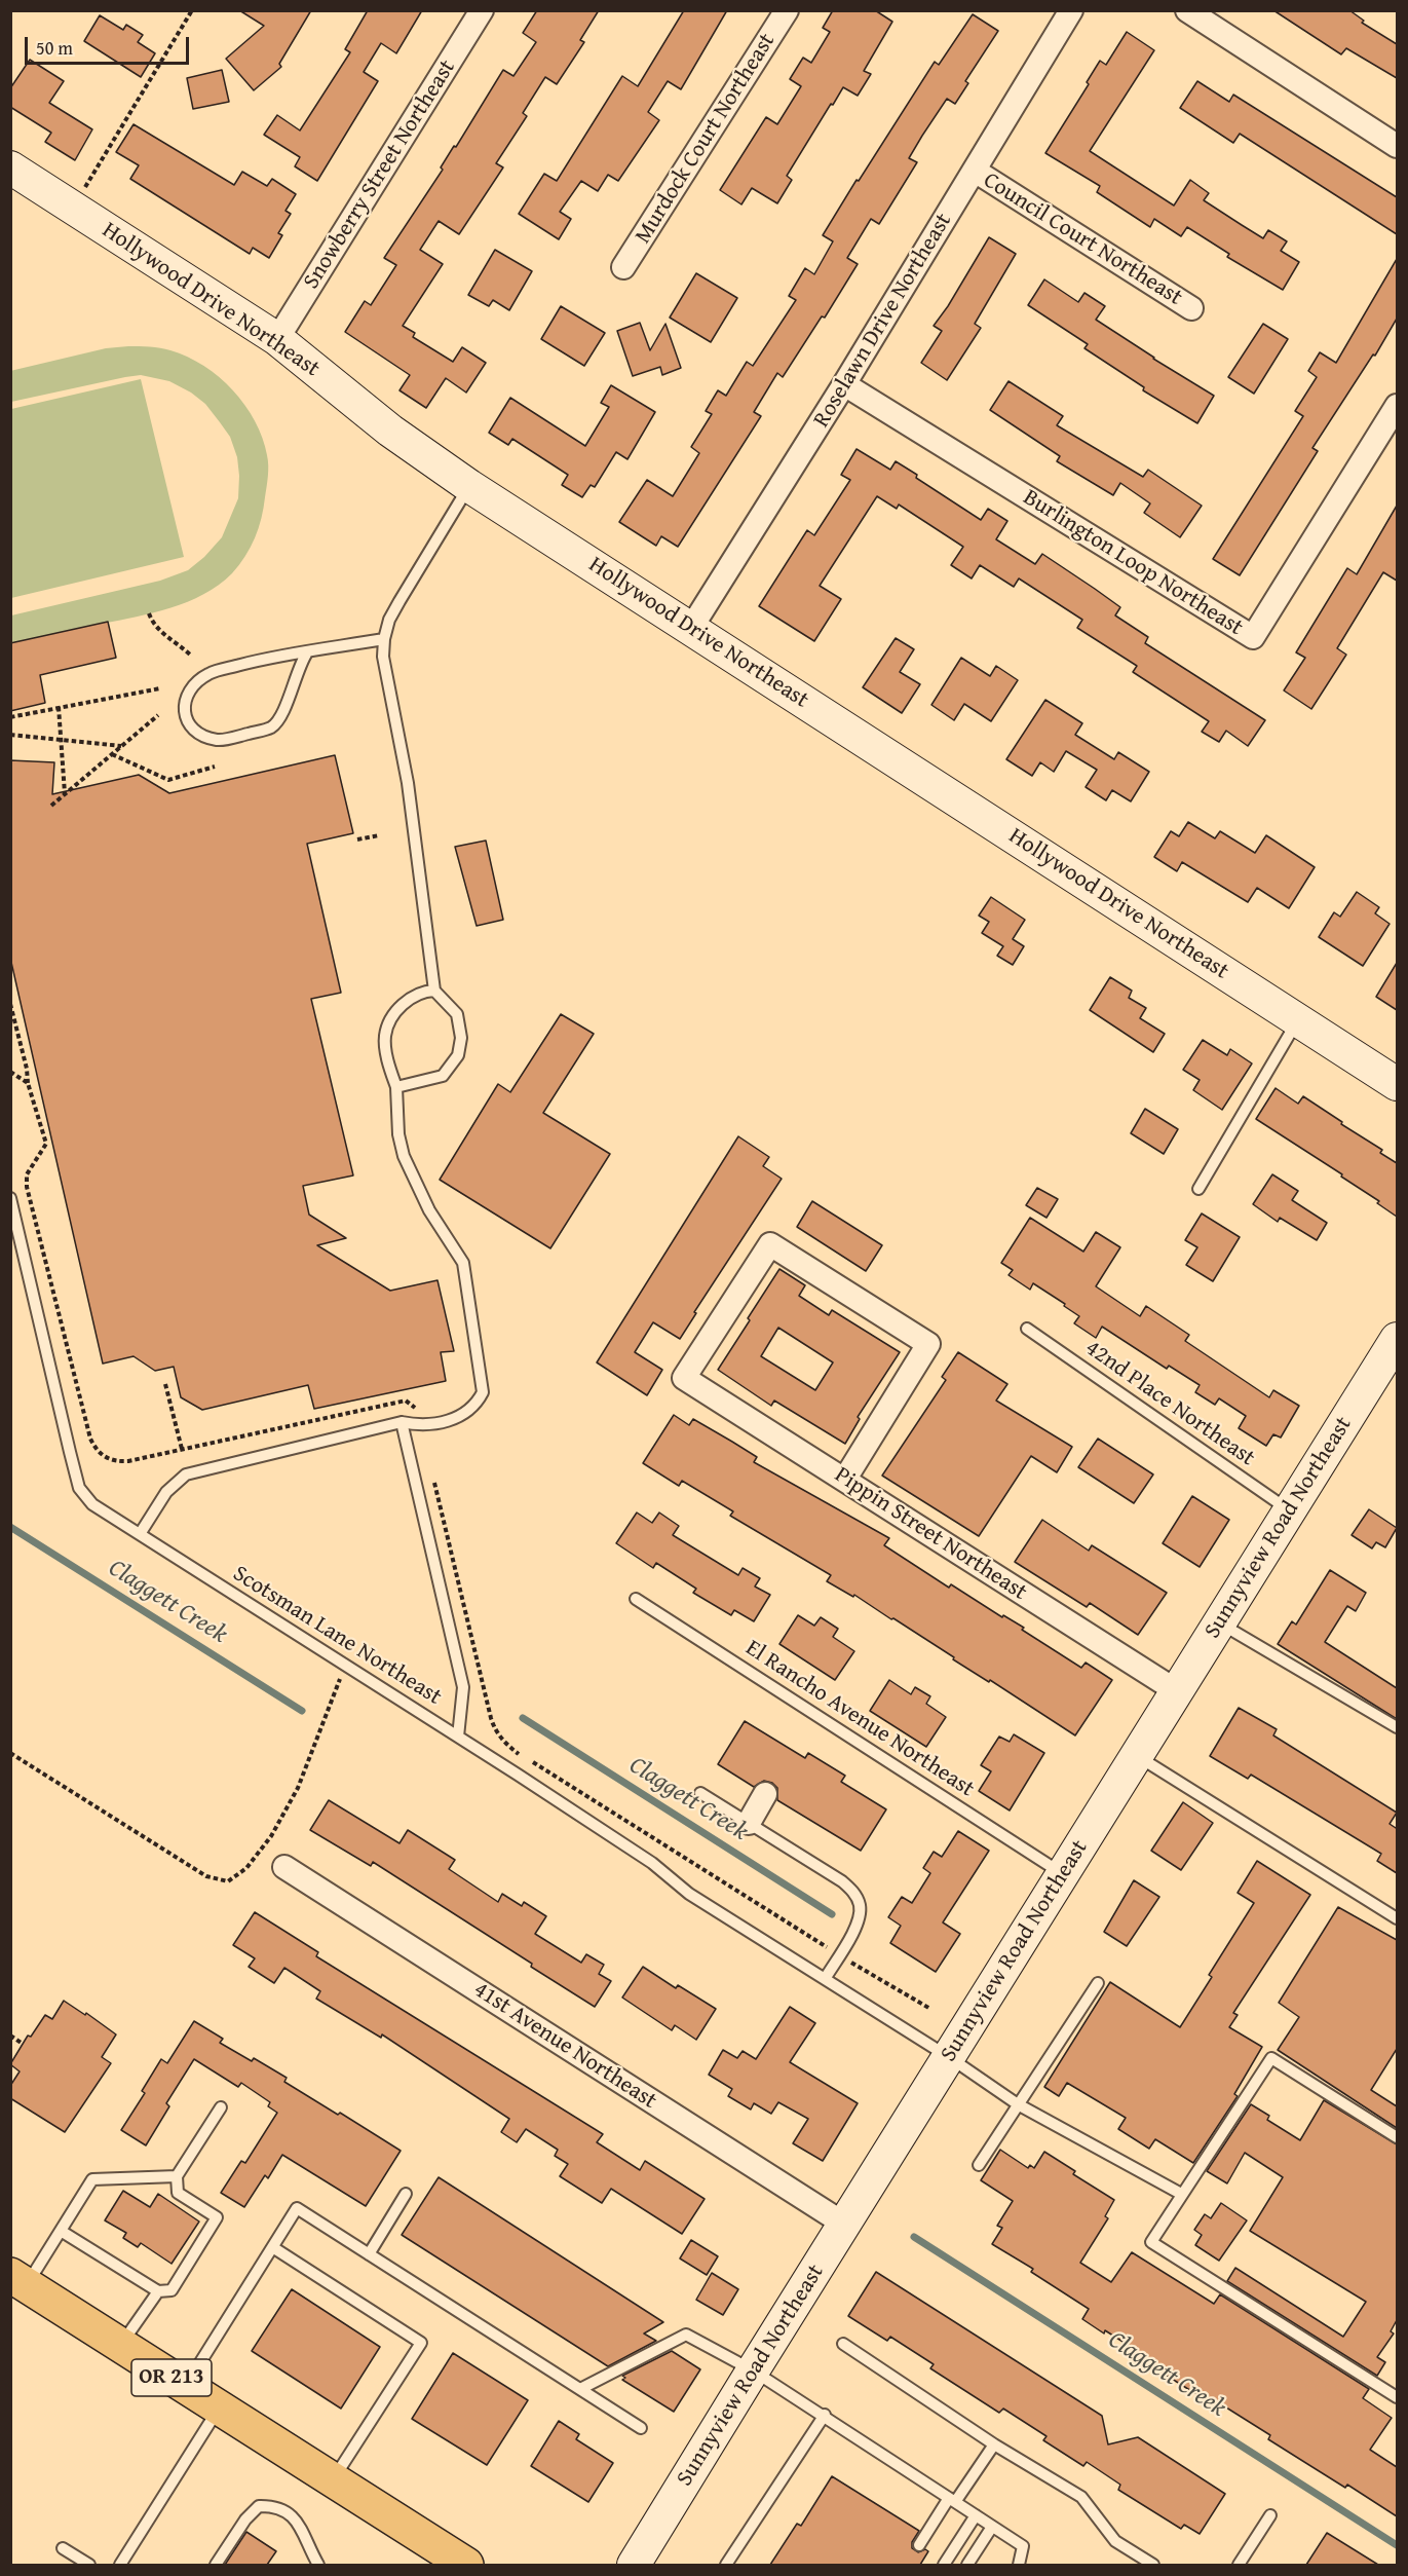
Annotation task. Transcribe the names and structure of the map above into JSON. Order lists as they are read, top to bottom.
{
  "streets": {
    "main road": ["OR 213"],
    "street": [
      "Murdock Court Northeast",
      "Snowberry Street Northeast",
      "Council Court Northeast",
      "Hollywood Drive Northeast",
      "Roselawn Drive Northeast",
      "Burlington Loop Northeast",
      "Sunnyview Road Northeast",
      "Pippin Street Northeast",
      "41st Avenue Northeast"
    ],
    "lane": ["42nd Place Northeast", "Scotsman Lane Northeast", "El Rancho Avenue Northeast"]
  },
  "crossings": [
    ["Snowberry Street Northeast", "Hollywood Drive Northeast"],
    ["Council Court Northeast", "Roselawn Drive Northeast"],
    ["Hollywood Drive Northeast", "Roselawn Drive Northeast"],
    ["Roselawn Drive Northeast", "Burlington Loop Northeast"],
    ["42nd Place Northeast", "Sunnyview Road Northeast"],
    ["Sunnyview Road Northeast", "Pippin Street Northeast"],
    ["Sunnyview Road Northeast", "Scotsman Lane Northeast"],
    ["Sunnyview Road Northeast", "El Rancho Avenue Northeast"],
    ["Sunnyview Road Northeast", "41st Avenue Northeast"]
  ],
  "water": ["Claggett Creek"],
  "scale_bar": "50 m"
}
